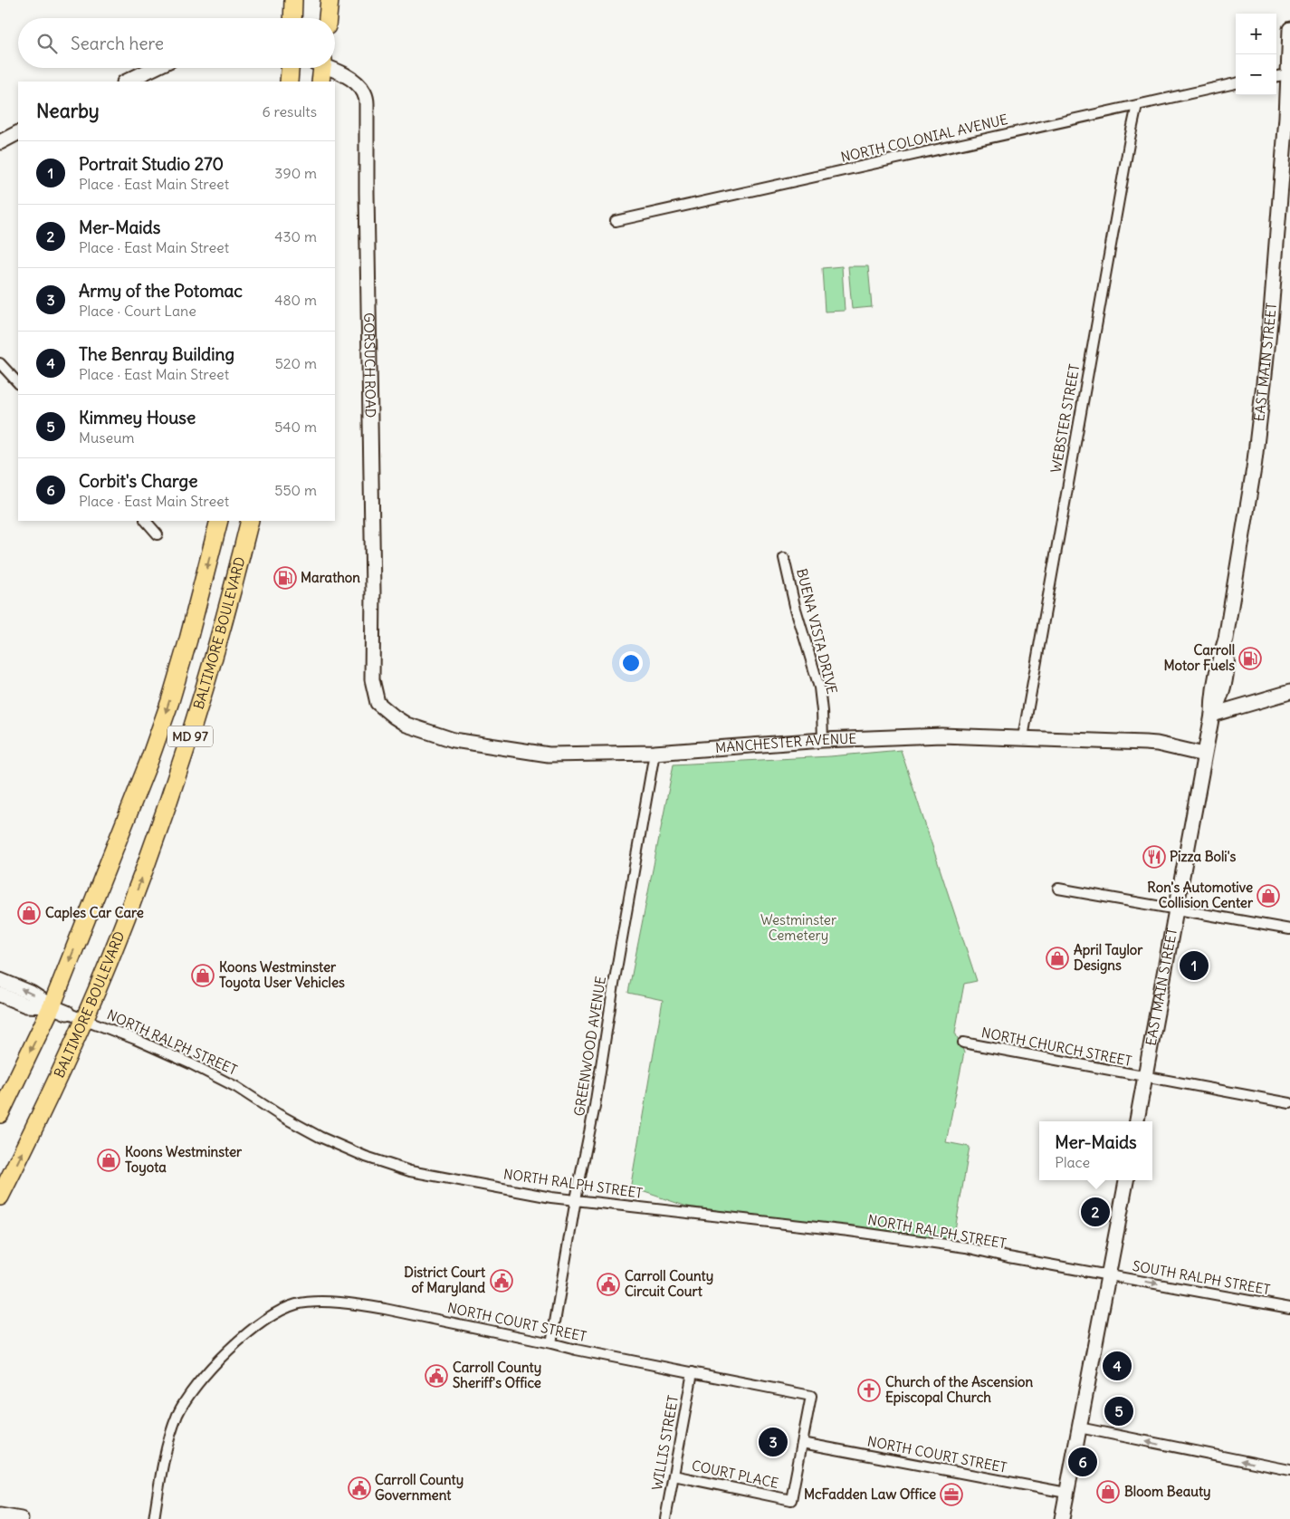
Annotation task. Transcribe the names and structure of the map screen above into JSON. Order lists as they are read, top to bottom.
{
  "streets": {
    "highway": ["BALTIMORE BOULEVARD", "MD 97"],
    "street": [
      "NORTH COLONIAL AVENUE",
      "EAST MAIN STREET",
      "GORSUCH ROAD",
      "WEBSTER STREET",
      "BUENA VISTA DRIVE",
      "MANCHESTER AVENUE",
      "NORTH RALPH STREET",
      "GREENWOOD AVENUE",
      "NORTH CHURCH STREET",
      "SOUTH RALPH STREET",
      "NORTH COURT STREET",
      "WILLIS STREET",
      "COURT PLACE"
    ]
  },
  "crossings": [
    ["NORTH COLONIAL AVENUE", "WEBSTER STREET"],
    ["EAST MAIN STREET", "MANCHESTER AVENUE"],
    ["EAST MAIN STREET", "NORTH CHURCH STREET"],
    ["GORSUCH ROAD", "MANCHESTER AVENUE"],
    ["WEBSTER STREET", "MANCHESTER AVENUE"],
    ["BUENA VISTA DRIVE", "MANCHESTER AVENUE"],
    ["BALTIMORE BOULEVARD", "NORTH RALPH STREET"],
    ["MANCHESTER AVENUE", "GREENWOOD AVENUE"],
    ["NORTH RALPH STREET", "GREENWOOD AVENUE"],
    ["NORTH RALPH STREET", "SOUTH RALPH STREET"],
    ["GREENWOOD AVENUE", "NORTH COURT STREET"],
    ["NORTH COURT STREET", "WILLIS STREET"],
    ["NORTH COURT STREET", "COURT PLACE"],
    ["WILLIS STREET", "COURT PLACE"]
  ],
  "one_way": ["SOUTH RALPH STREET"],
  "parks": ["Westminster Cemetery"],
  "places": {
    "fuel station": ["Marathon", "Carroll Motor Fuels"],
    "restaurant": ["Pizza Boli's"],
    "shop": [
      "Ron's Automotive Collision Center",
      "Caples Car Care",
      "April Taylor Designs",
      "Koons Westminster Toyota User Vehicles",
      "Koons Westminster Toyota",
      "Bloom Beauty"
    ],
    "public building": [
      "District Court of Maryland",
      "Carroll County Circuit Court",
      "Carroll County Sheriff's Office",
      "Carroll County Government"
    ],
    "church": ["Church of the Ascension Episcopal Church"],
    "office": ["McFadden Law Office"]
  },
  "page": {
    "map_buttons": ["+", "−"],
    "search": "Search here",
    "heading": ["Nearby", "6 results"],
    "list": [
      {
        "mark": "1",
        "name": "Portrait Studio 270",
        "note": "Place · East Main Street",
        "value": "390 m"
      },
      {
        "mark": "2",
        "name": "Mer-Maids",
        "note": "Place · East Main Street",
        "value": "430 m"
      },
      {
        "mark": "3",
        "name": "Army of the Potomac",
        "note": "Place · Court Lane",
        "value": "480 m"
      },
      {
        "mark": "4",
        "name": "The Benray Building",
        "note": "Place · East Main Street",
        "value": "520 m"
      },
      {
        "mark": "5",
        "name": "Kimmey House",
        "note": "Museum",
        "value": "540 m"
      },
      {
        "mark": "6",
        "name": "Corbit's Charge",
        "note": "Place · East Main Street",
        "value": "550 m"
      }
    ],
    "pins": [
      "1",
      "2",
      "4",
      "5",
      "3",
      "6"
    ],
    "popup": ["Mer-Maids", "Place"]
  }
}
